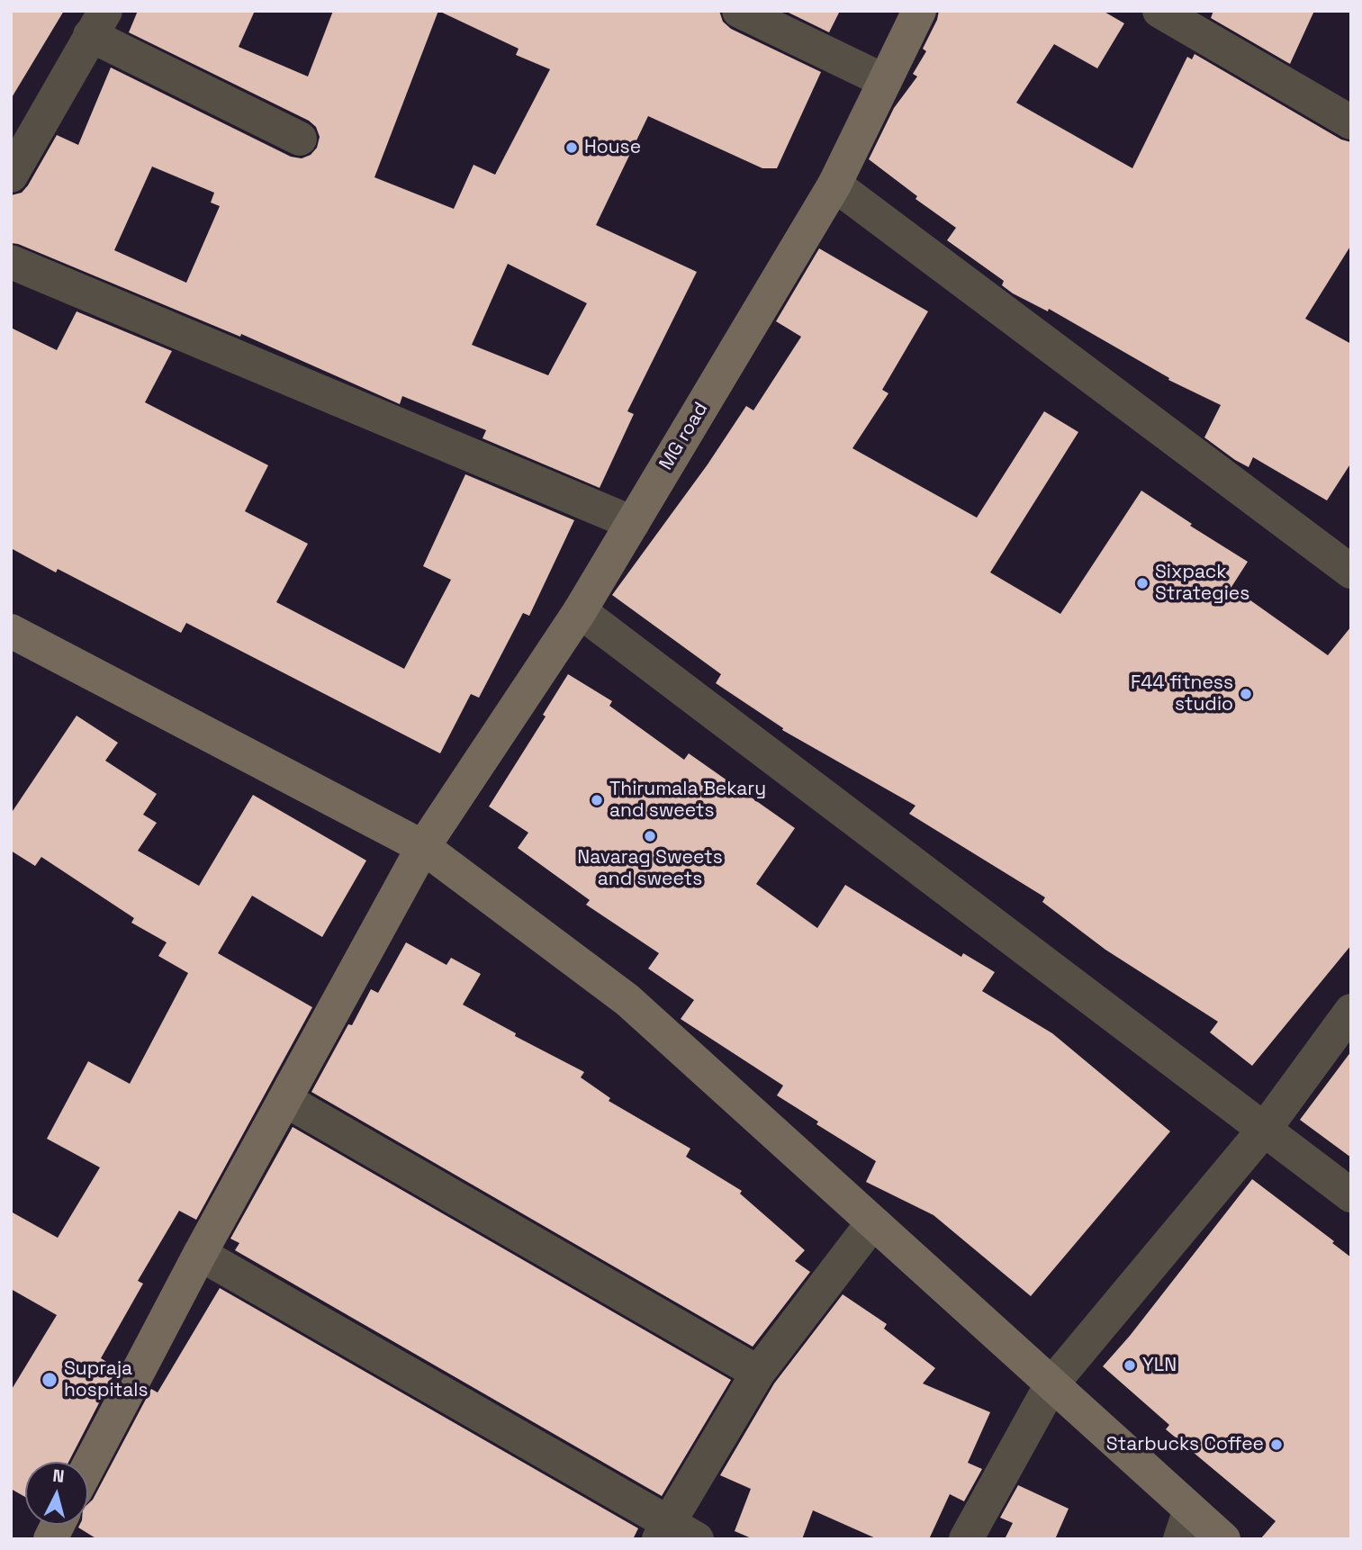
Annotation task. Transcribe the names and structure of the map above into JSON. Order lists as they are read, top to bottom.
{
  "streets": {
    "main road": ["MG road"]
  },
  "places": [
    "House",
    "Sixpack Strategies",
    "F44 fitness studio",
    "Thirumala Bekary and sweets",
    "Navarag Sweets and sweets",
    "YLN",
    "Supraja hospitals",
    "Starbucks Coffee"
  ],
  "north": "top"
}
